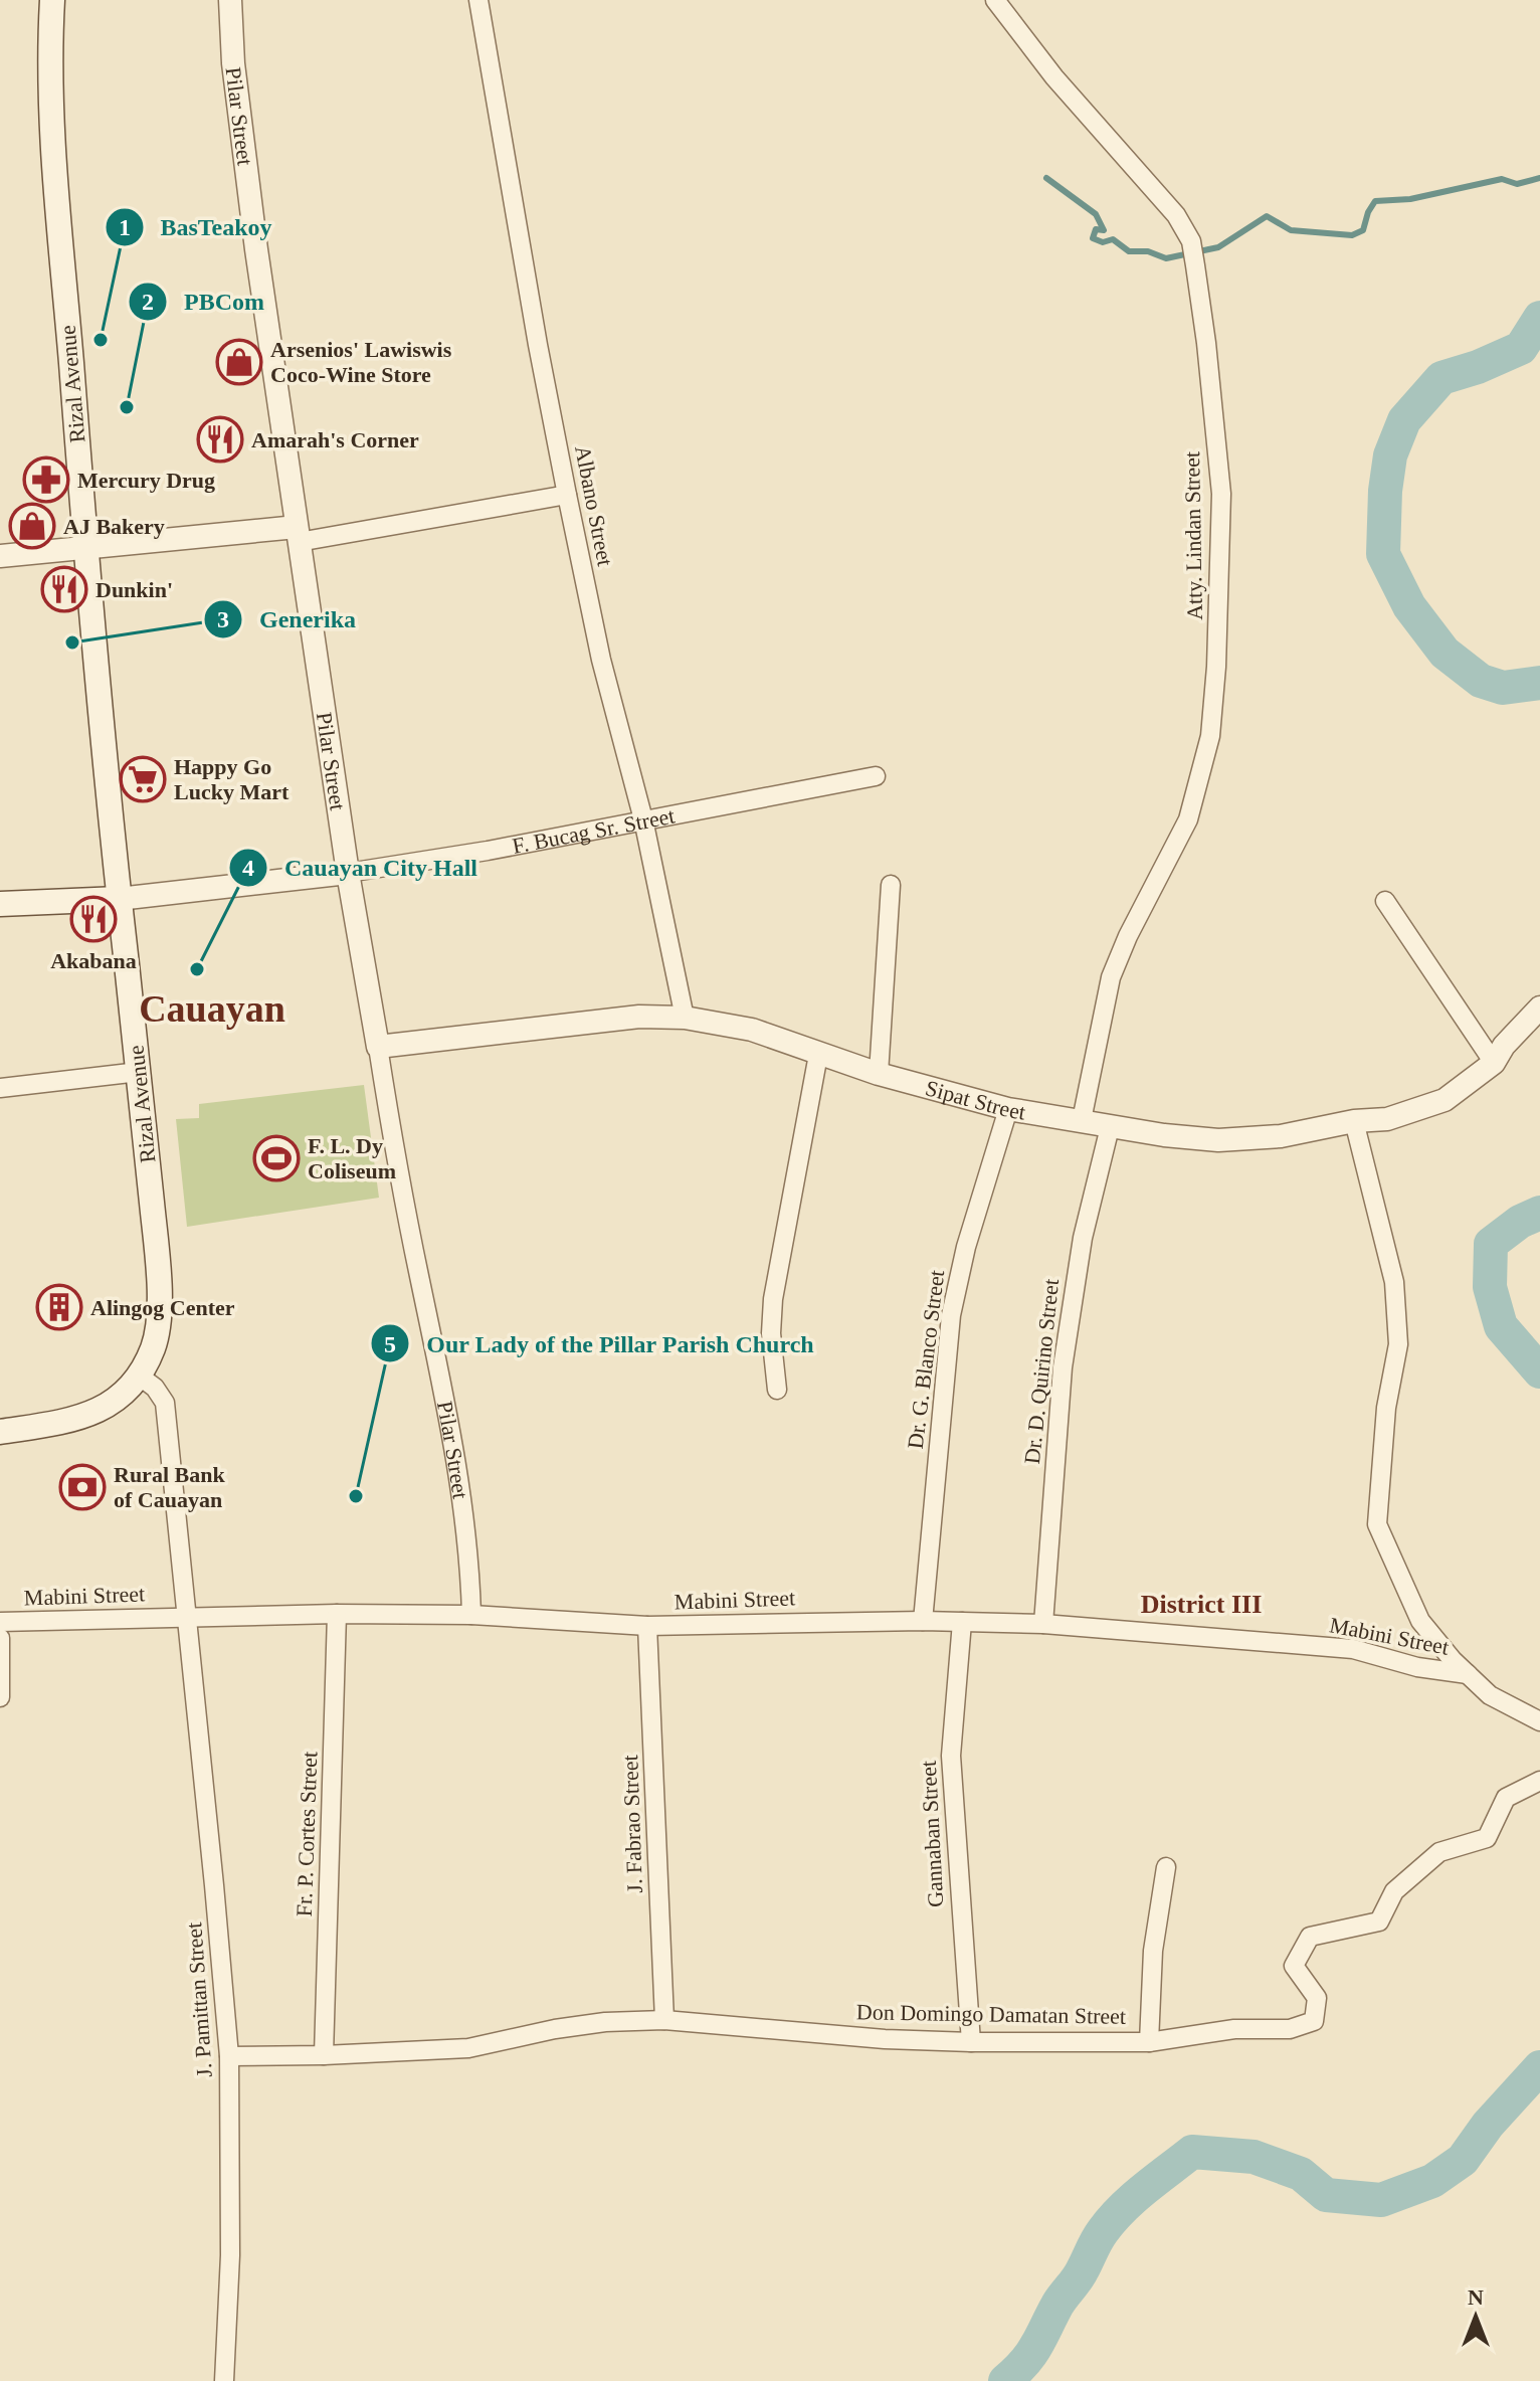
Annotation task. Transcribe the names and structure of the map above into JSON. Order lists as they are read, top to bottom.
{
  "streets": {
    "main road": ["Rizal Avenue"],
    "street": [
      "Pilar Street",
      "Albano Street",
      "Atty. Lindan Street",
      "F. Bucag Sr. Street",
      "Sipat Street",
      "Dr. G. Blanco Street",
      "Dr. D. Quirino Street",
      "Mabini Street",
      "J. Fabrao Street",
      "Fr. P. Cortes Street",
      "Gannaban Street",
      "J. Pamittan Street",
      "Don Domingo Damatan Street"
    ]
  },
  "crossings": [
    ["Pilar Street", "F. Bucag Sr. Street"],
    ["Pilar Street", "Sipat Street"],
    ["Pilar Street", "Mabini Street"],
    ["Rizal Avenue", "F. Bucag Sr. Street"],
    ["Albano Street", "F. Bucag Sr. Street"],
    ["Albano Street", "Sipat Street"],
    ["Atty. Lindan Street", "Sipat Street"],
    ["Sipat Street", "Dr. G. Blanco Street"],
    ["Sipat Street", "Dr. D. Quirino Street"],
    ["Dr. G. Blanco Street", "Mabini Street"],
    ["Dr. D. Quirino Street", "Mabini Street"],
    ["Mabini Street", "J. Fabrao Street"],
    ["Mabini Street", "Fr. P. Cortes Street"],
    ["Mabini Street", "Gannaban Street"],
    ["Mabini Street", "J. Pamittan Street"],
    ["J. Fabrao Street", "Don Domingo Damatan Street"],
    ["Fr. P. Cortes Street", "Don Domingo Damatan Street"],
    ["Gannaban Street", "Don Domingo Damatan Street"],
    ["J. Pamittan Street", "Don Domingo Damatan Street"]
  ],
  "districts": ["Cauayan", "District III"],
  "places": {
    "other": [
      "BasTeakoy",
      "PBCom",
      "Generika",
      "Cauayan City Hall",
      "Our Lady of the Pillar Parish Church"
    ],
    "shop": ["Arsenios' Lawiswis Coco-Wine Store", "AJ Bakery"],
    "restaurant": ["Amarah's Corner", "Dunkin'", "Akabana"],
    "pharmacy": ["Mercury Drug"],
    "supermarket": ["Happy Go Lucky Mart"],
    "sports": ["F. L. Dy Coliseum"],
    "building": ["Alingog Center"],
    "bank": ["Rural Bank of Cauayan"]
  },
  "north": "top"
}
